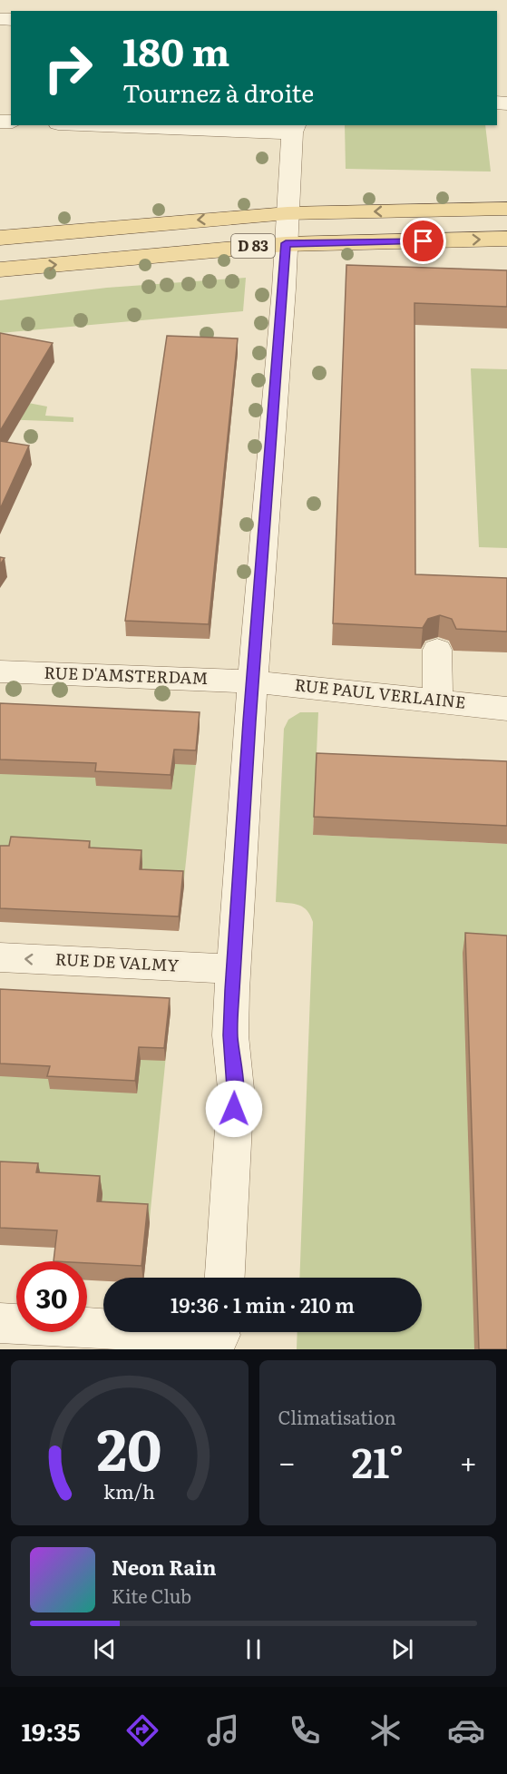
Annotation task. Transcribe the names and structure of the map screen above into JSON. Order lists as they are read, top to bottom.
{
  "streets": {
    "main road": ["D 83"],
    "street": ["RUE D'AMSTERDAM", "RUE PAUL VERLAINE", "RUE DE VALMY"]
  },
  "crossings": [
    ["RUE D'AMSTERDAM", "RUE PAUL VERLAINE"]
  ],
  "one_way": ["RUE DE VALMY"],
  "page": {
    "turn": ["180 m", "Tournez à droite"],
    "limit": "30",
    "trip": "19:36 · 1 min · 210 m",
    "tile": "Climatisation",
    "heat": ["−", "21°", "+"],
    "song": ["Neon Rain", "Kite Club"],
    "tabs": "19:35",
    "gauge": ["20", "km/h"]
  }
}
